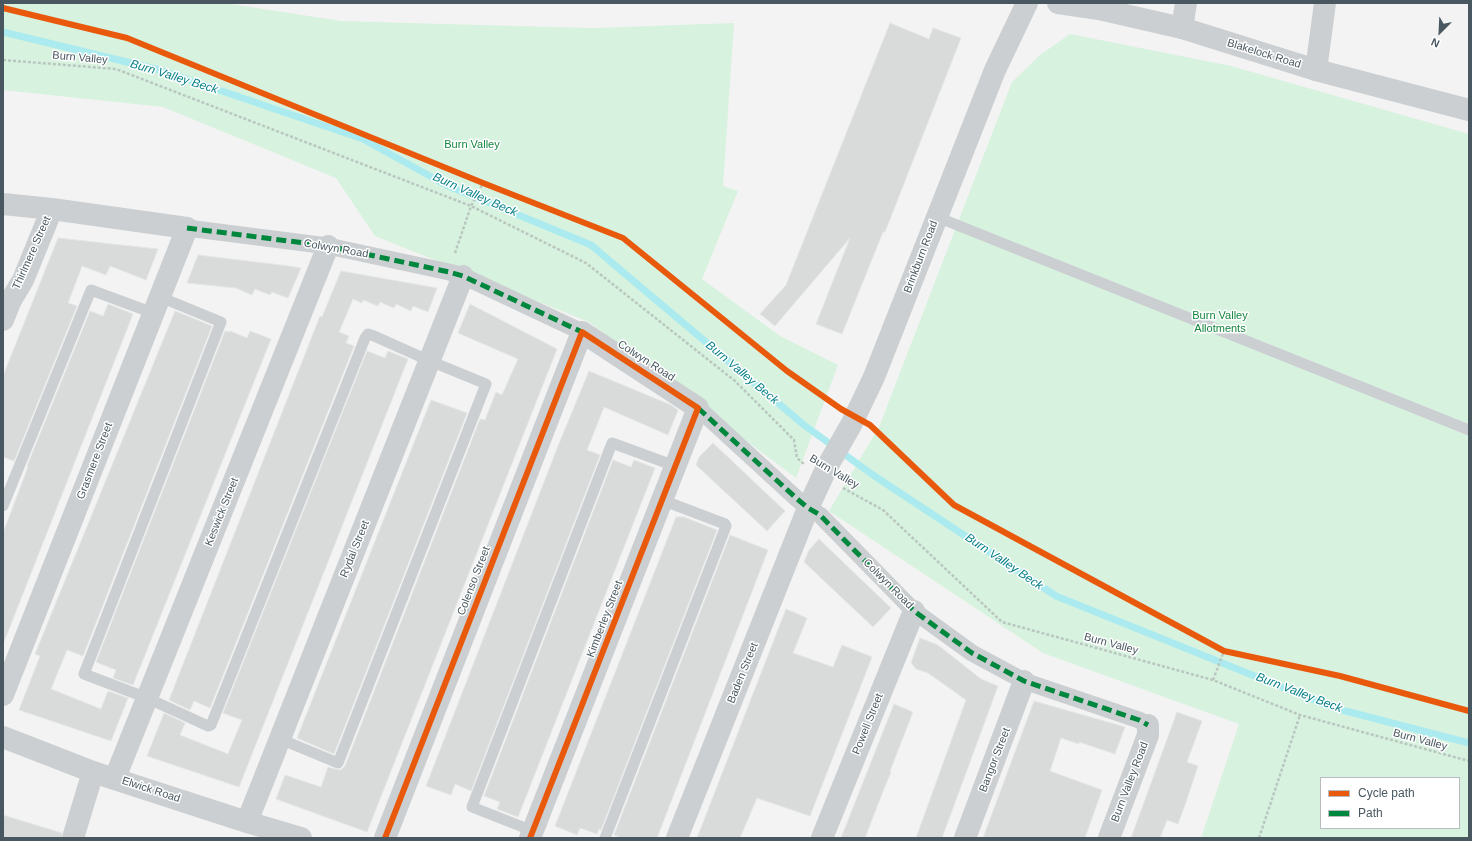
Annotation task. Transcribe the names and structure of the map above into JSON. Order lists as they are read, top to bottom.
{
  "streets": {
    "street": [
      "Blakelock Road",
      "Colwyn Road",
      "Thirlmere Street",
      "Brinkburn Road",
      "Grasmere Street",
      "Keswick Street",
      "Rydal Street",
      "Colenso Street",
      "Kimberley Street",
      "Baden Street",
      "Powell Street",
      "Bangor Street",
      "Burn Valley Road",
      "Elwick Road"
    ],
    "path": ["Burn Valley"]
  },
  "crossings": [
    ["Burn Valley", "Brinkburn Road"],
    ["Colwyn Road", "Thirlmere Street"],
    ["Colwyn Road", "Brinkburn Road"],
    ["Colwyn Road", "Grasmere Street"],
    ["Colwyn Road", "Keswick Street"],
    ["Colwyn Road", "Rydal Street"],
    ["Colwyn Road", "Colenso Street"],
    ["Colwyn Road", "Kimberley Street"],
    ["Colwyn Road", "Baden Street"],
    ["Colwyn Road", "Powell Street"],
    ["Colwyn Road", "Bangor Street"],
    ["Colwyn Road", "Burn Valley Road"],
    ["Brinkburn Road", "Baden Street"],
    ["Keswick Street", "Elwick Road"],
    ["Rydal Street", "Elwick Road"]
  ],
  "water": ["Burn Valley Beck"],
  "parks": ["Burn Valley", "Burn Valley Allotments"],
  "legend": ["Cycle path", "Path"],
  "north": "bottom left"
}
